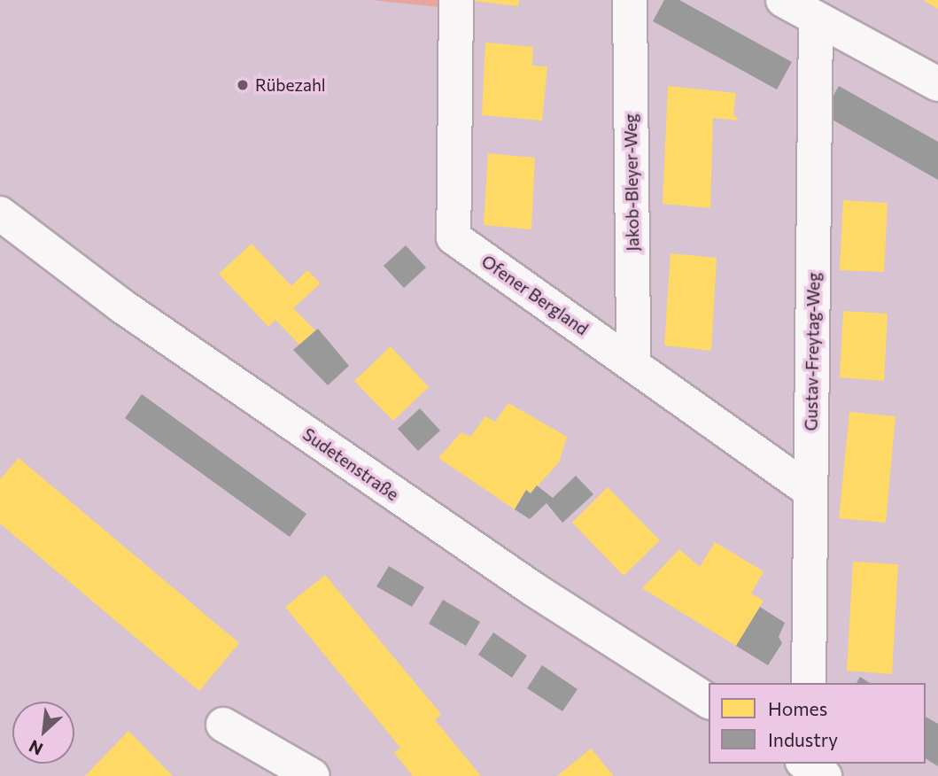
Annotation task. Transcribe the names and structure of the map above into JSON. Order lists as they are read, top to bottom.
{
  "streets": {
    "street": [
      "Jakob-Bleyer-Weg",
      "Ofener Bergland",
      "Gustav-Freytag-Weg",
      "Sudetenstraße"
    ]
  },
  "crossings": [
    ["Jakob-Bleyer-Weg", "Ofener Bergland"],
    ["Ofener Bergland", "Gustav-Freytag-Weg"]
  ],
  "places": ["Rübezahl"],
  "legend": ["Homes", "Industry"],
  "north": "bottom left"
}
